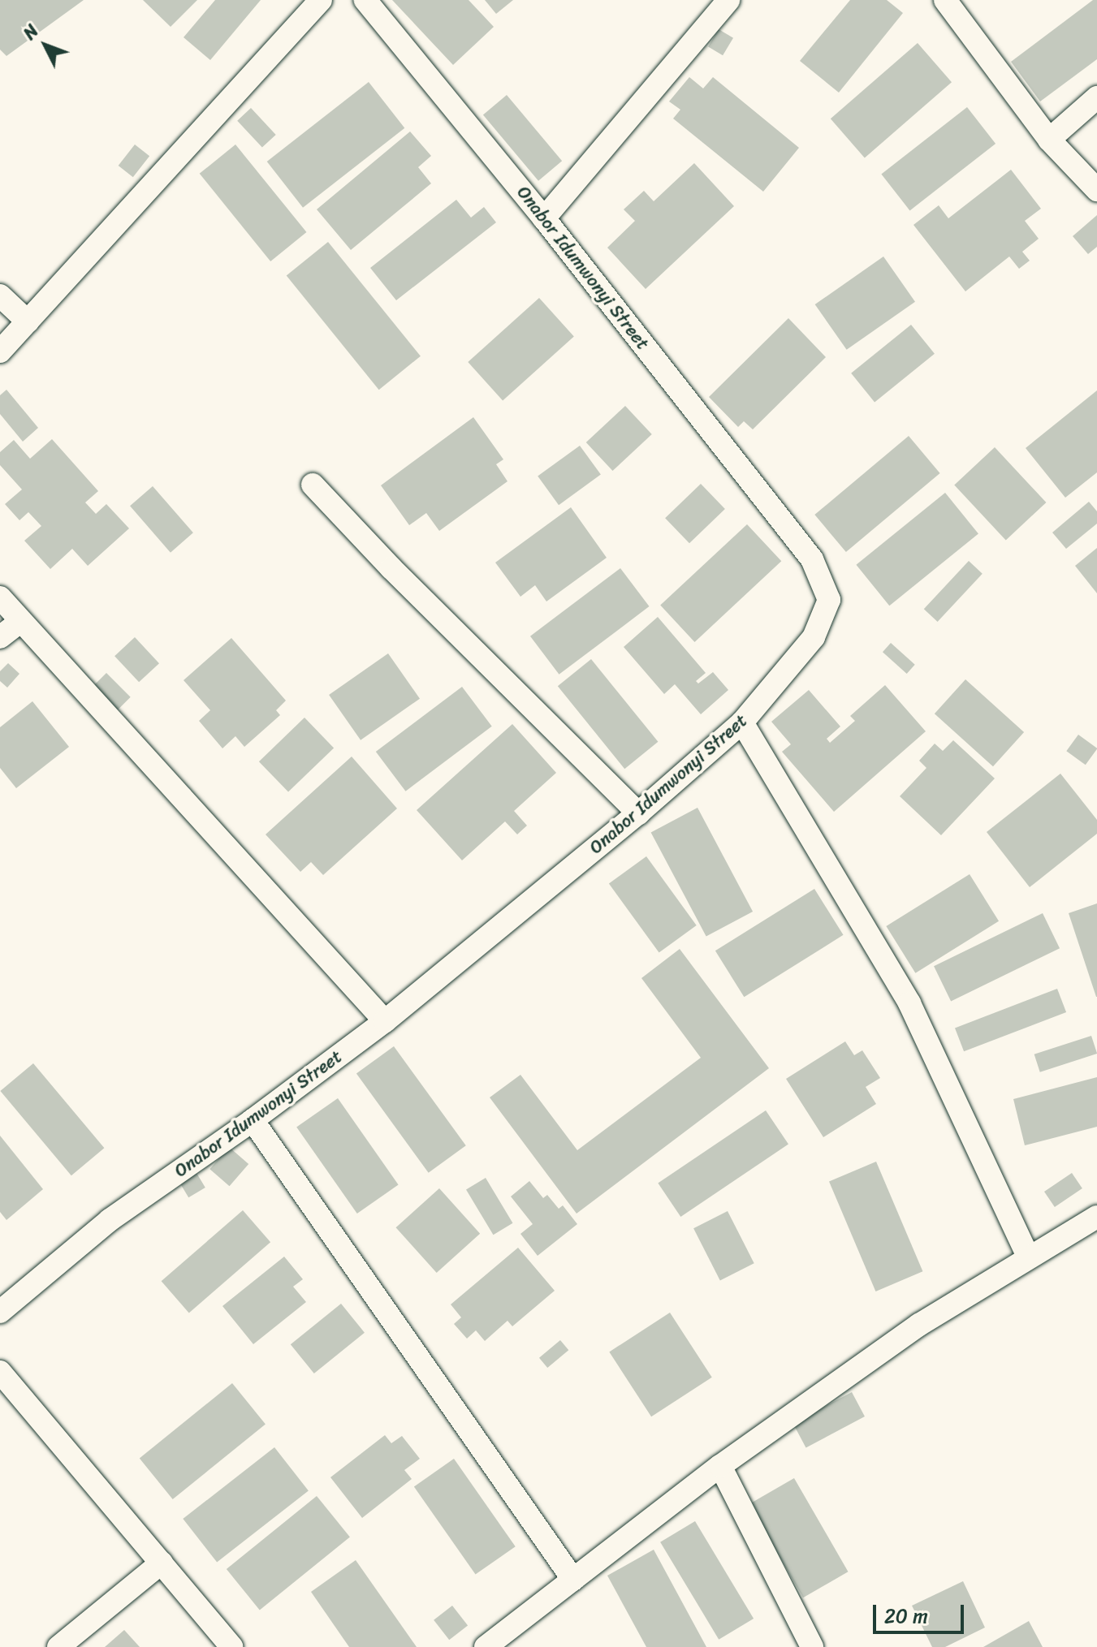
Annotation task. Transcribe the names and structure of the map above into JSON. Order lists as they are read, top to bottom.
{
  "streets": {
    "street": ["Onabor Idumwonyi Street"]
  },
  "scale_bar": "20 m",
  "north": "top left"
}
